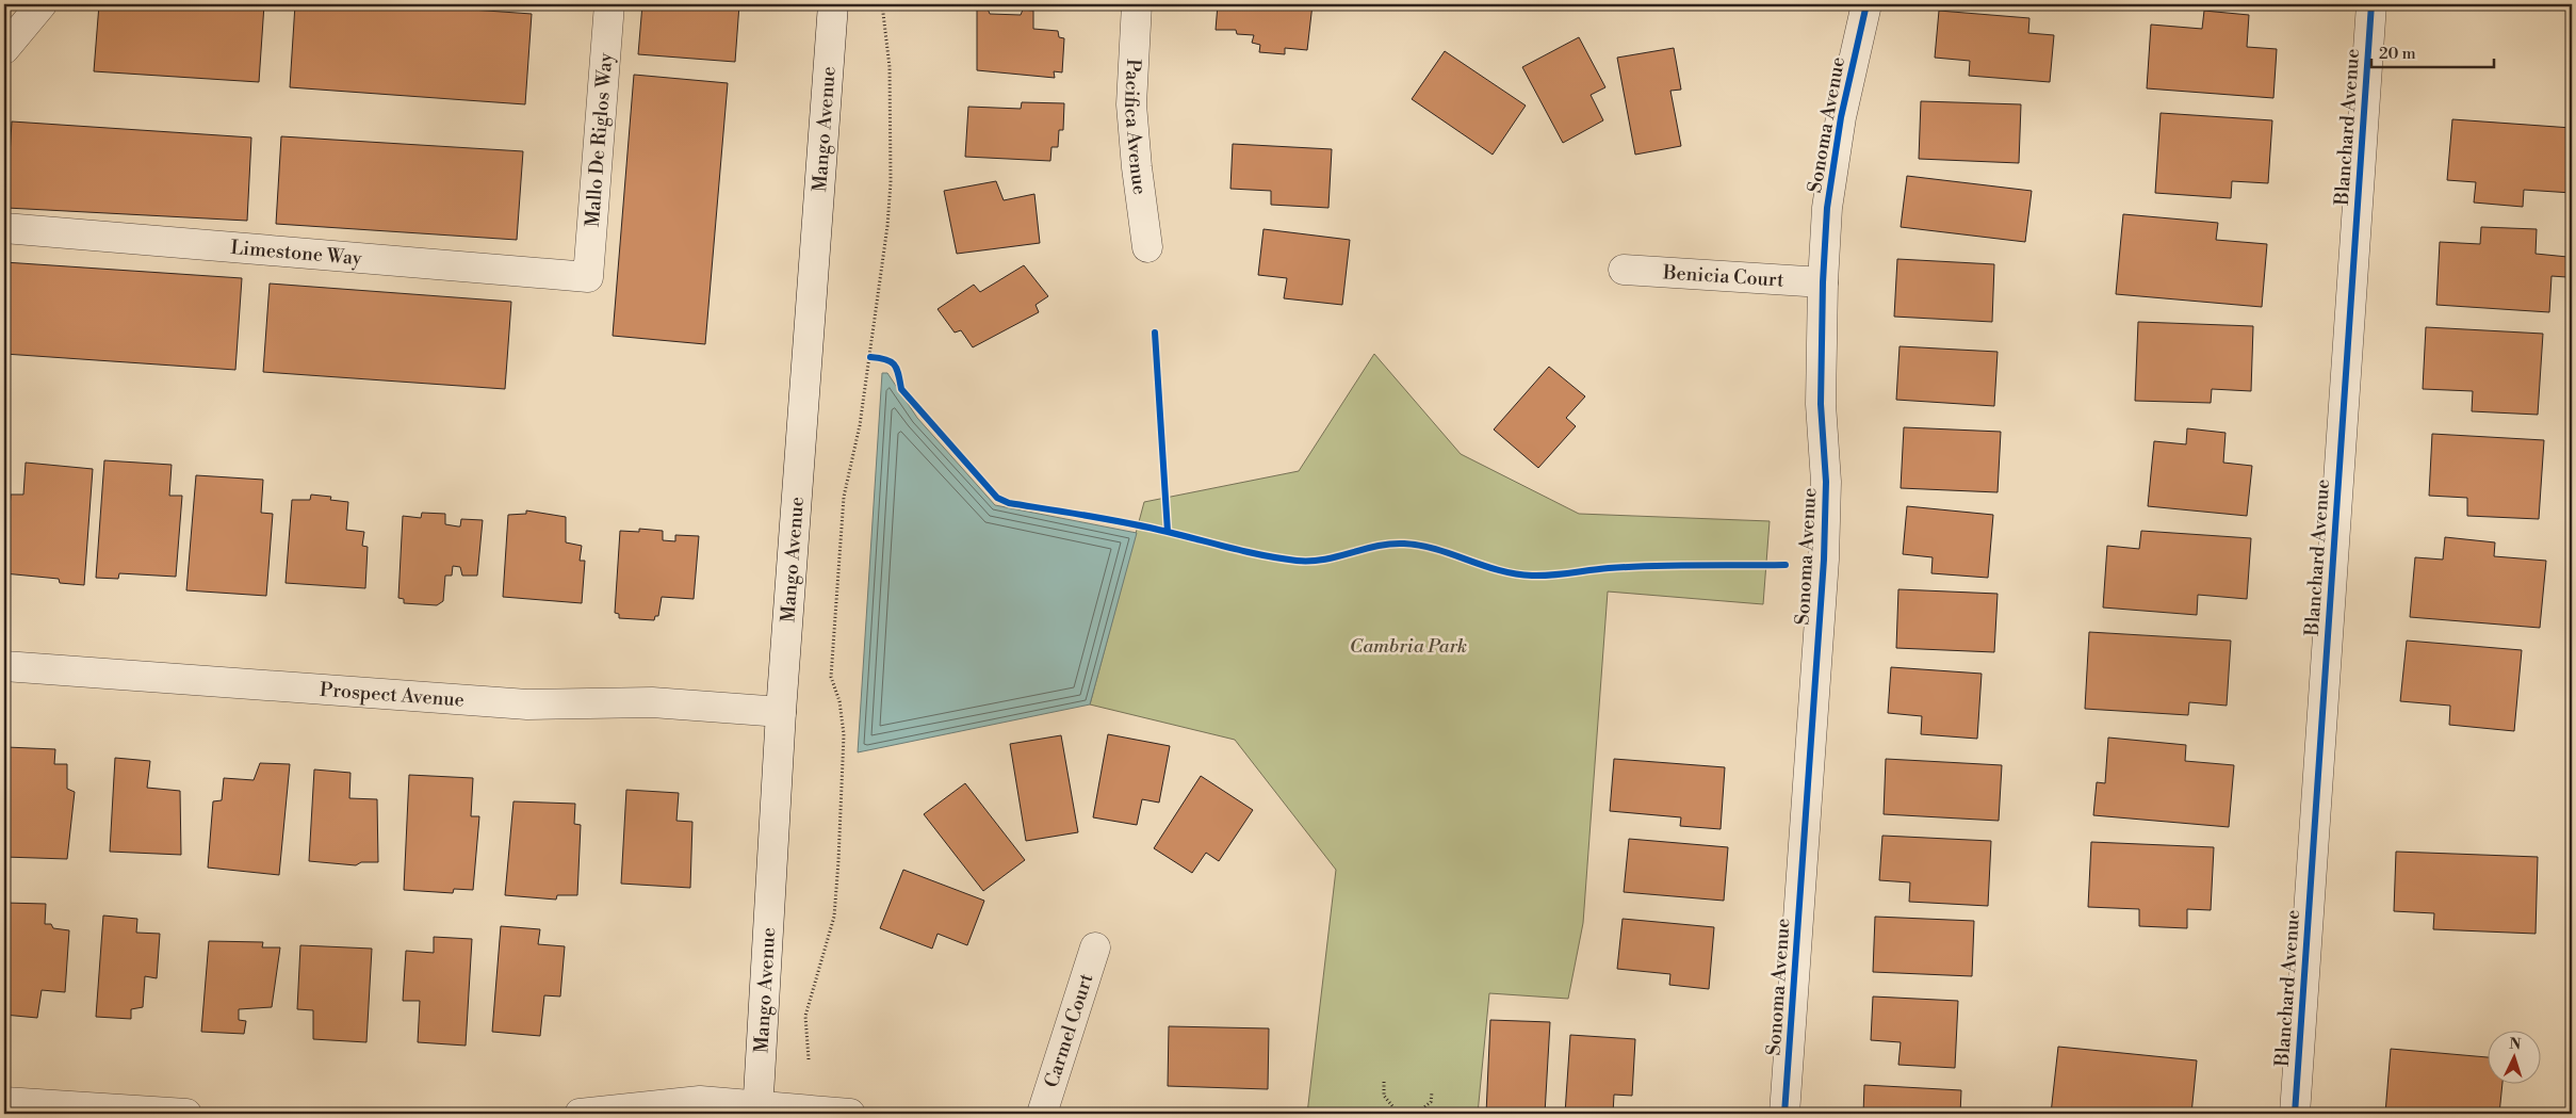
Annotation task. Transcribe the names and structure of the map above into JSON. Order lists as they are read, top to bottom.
{
  "streets": {
    "street": [
      "Sonoma Avenue",
      "Pacifica Avenue",
      "Blanchard Avenue",
      "Mango Avenue",
      "Mallo De Riglos Way",
      "Limestone Way",
      "Benicia Court",
      "Prospect Avenue",
      "Carmel Court"
    ]
  },
  "crossings": [
    ["Sonoma Avenue", "Benicia Court"],
    ["Mango Avenue", "Prospect Avenue"],
    ["Mallo De Riglos Way", "Limestone Way"]
  ],
  "parks": ["Cambria Park"],
  "scale_bar": "20 m",
  "north": "top"
}
